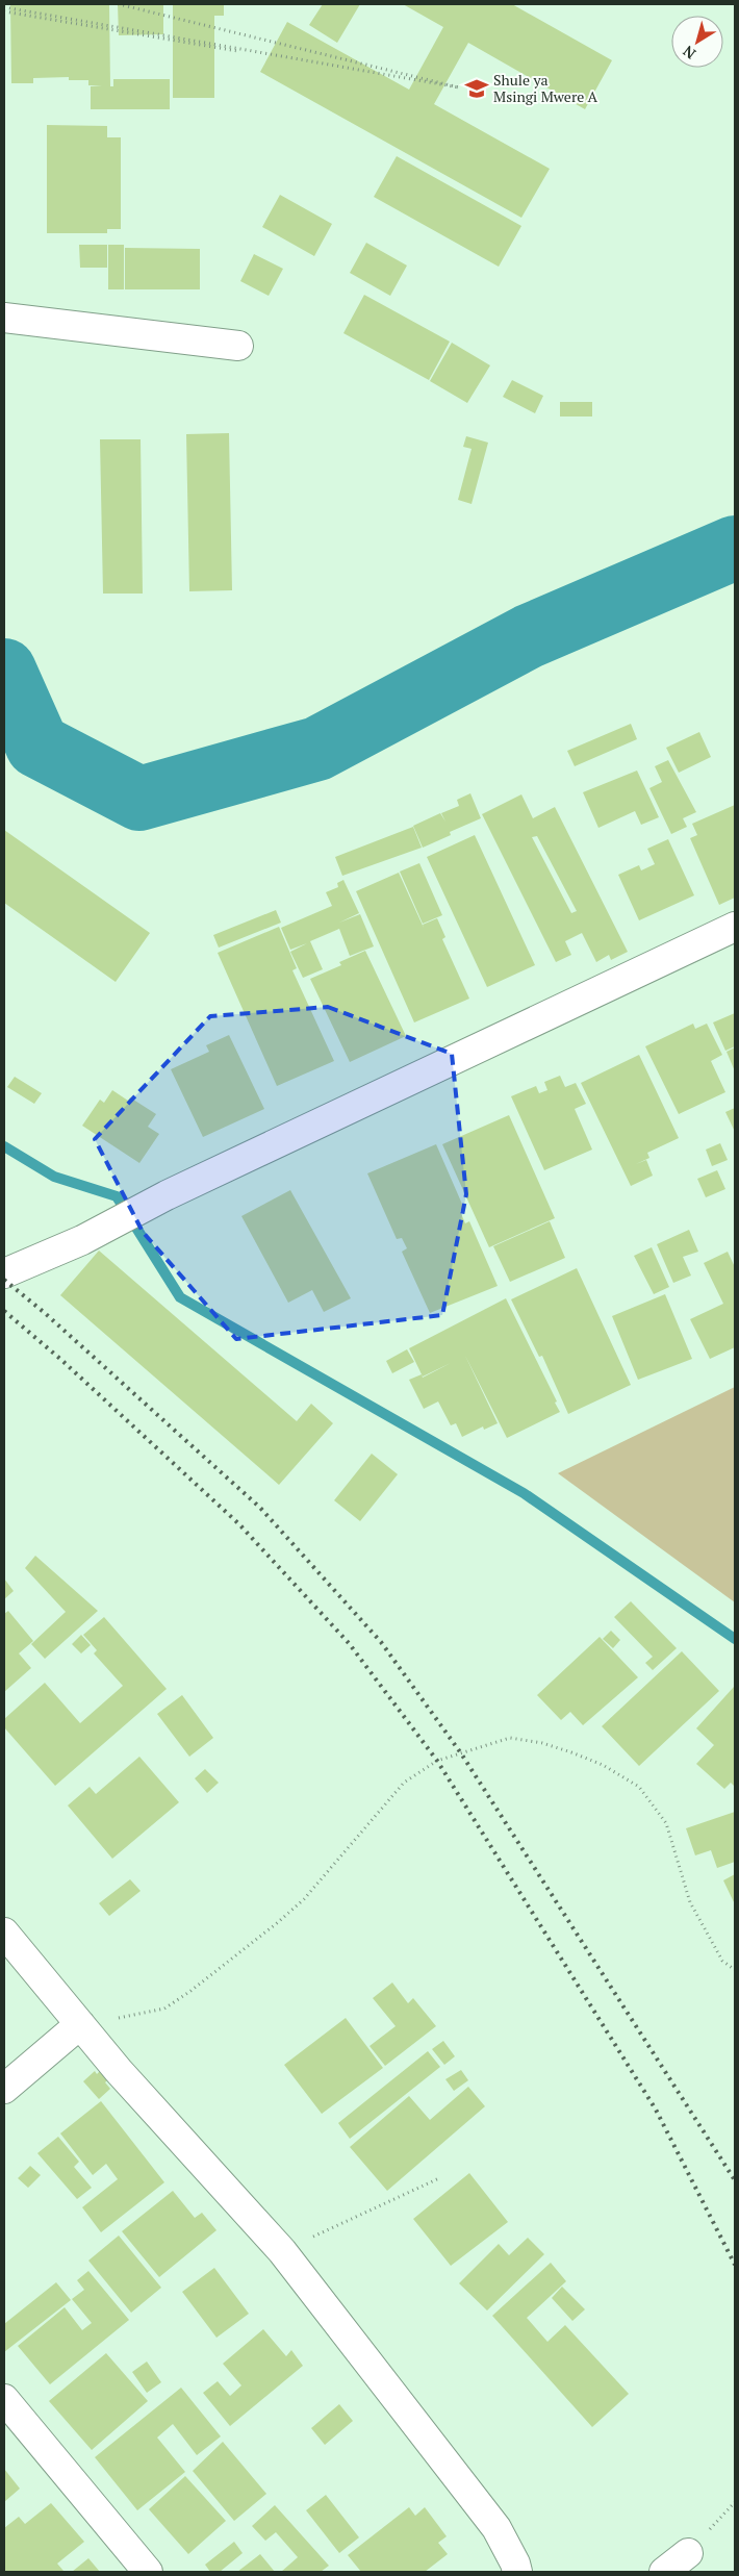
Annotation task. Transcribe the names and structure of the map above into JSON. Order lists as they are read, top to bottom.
{
  "places": {
    "school or university": ["Shule ya Msingi Mwere A"]
  },
  "north": "bottom left"
}
